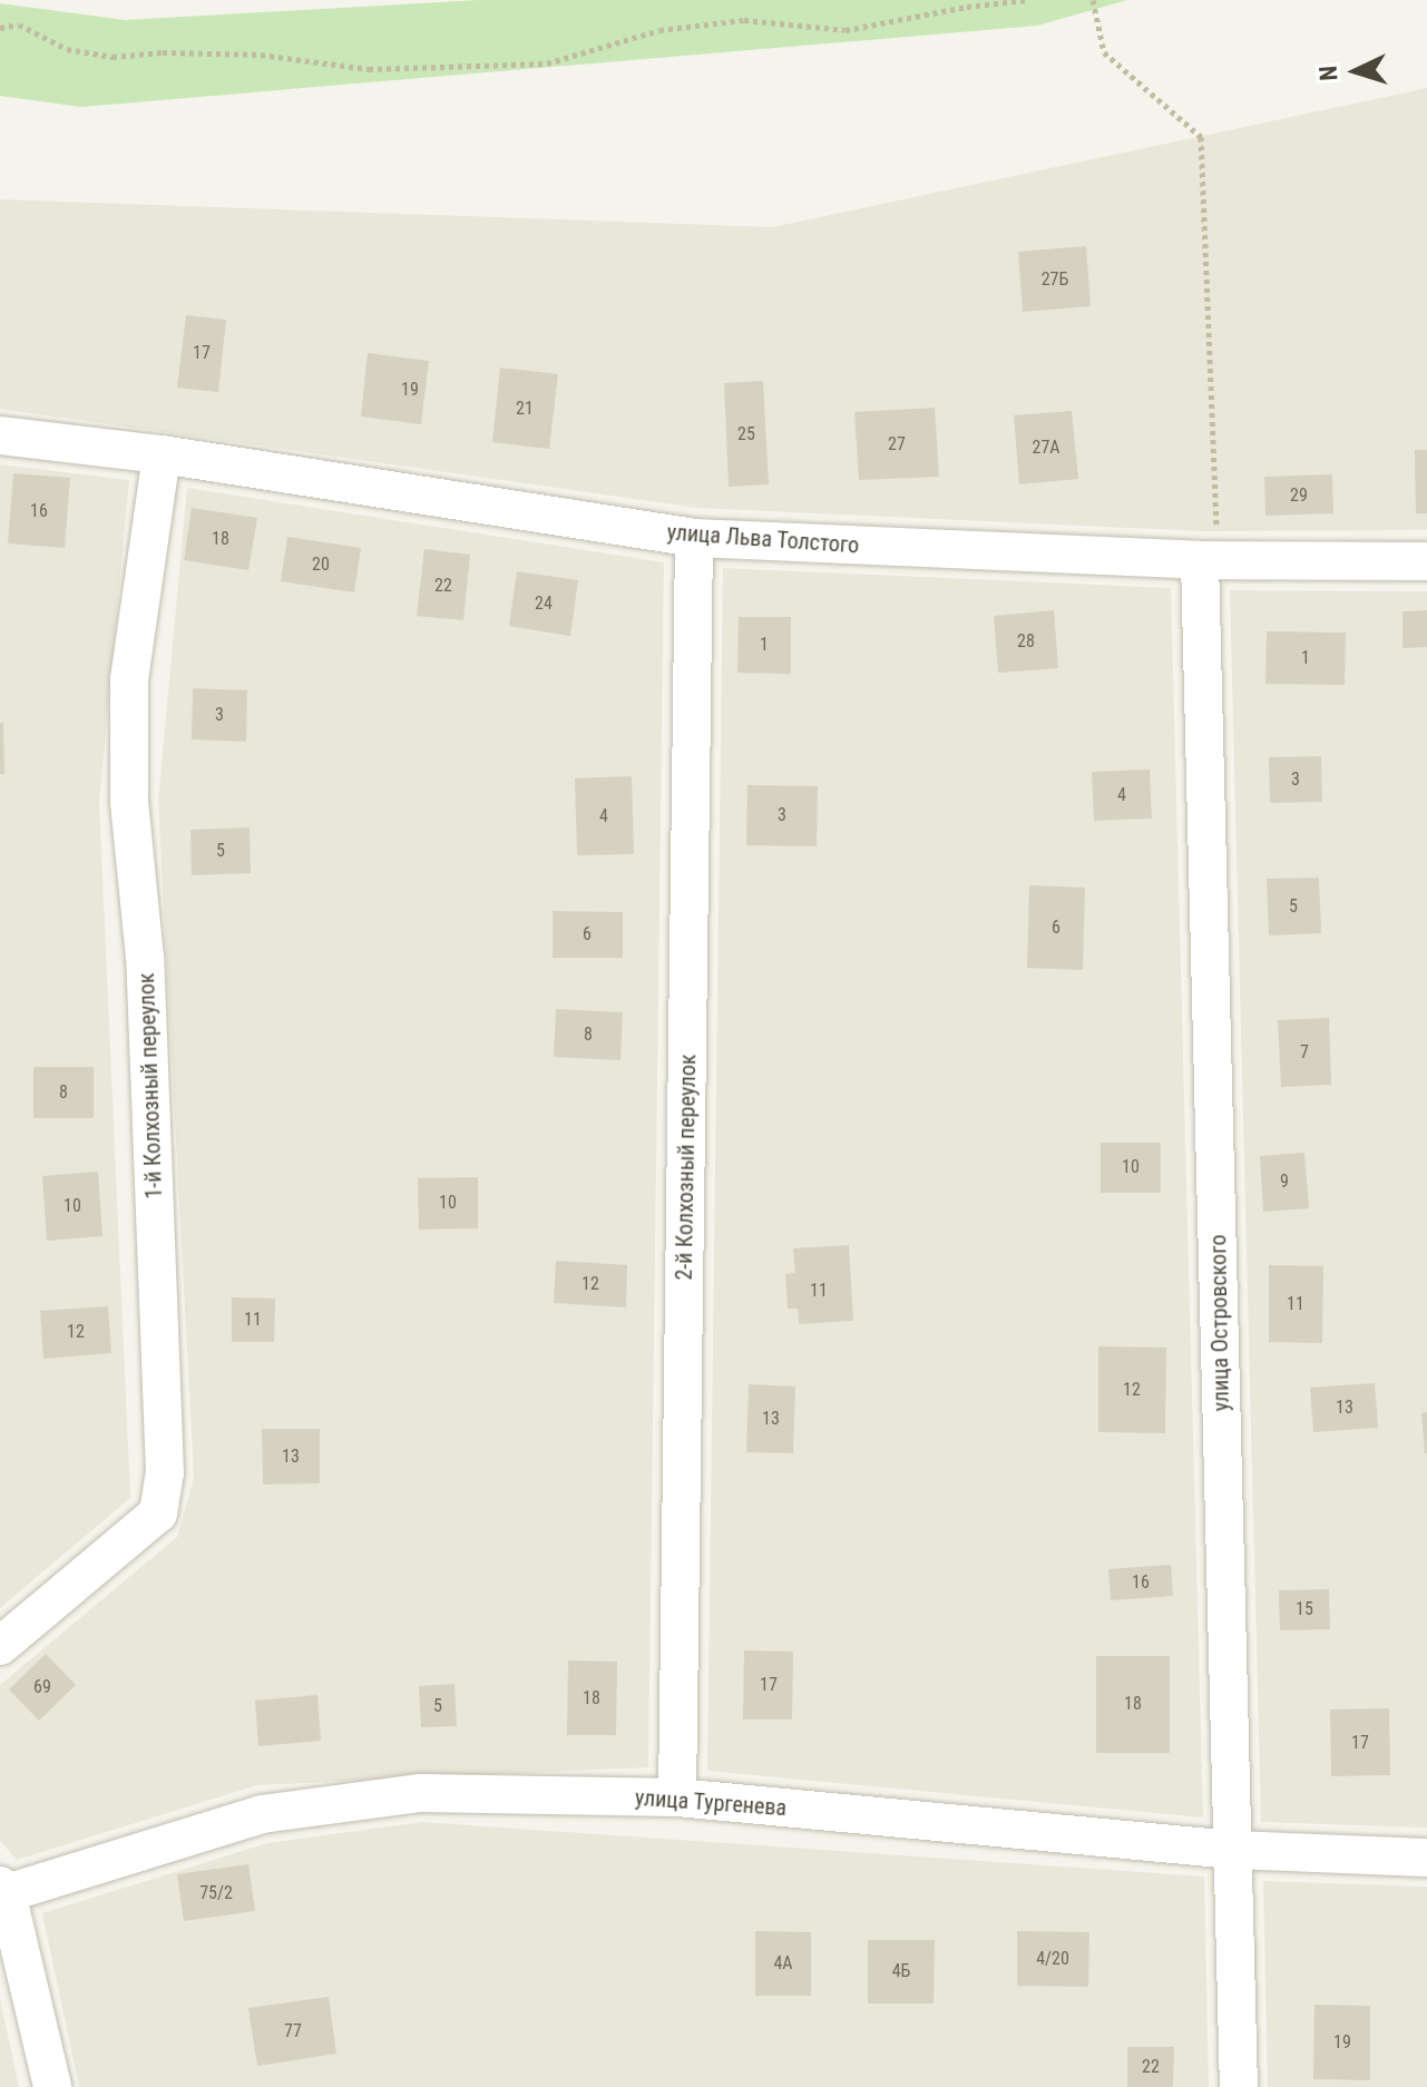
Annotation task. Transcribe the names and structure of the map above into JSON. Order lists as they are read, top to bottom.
{
  "streets": {
    "street": [
      "улица Льва Толстого",
      "1-й Колхозный переулок",
      "2-й Колхозный переулок",
      "улица Островского",
      "улица Тургенева"
    ]
  },
  "crossings": [
    ["улица Льва Толстого", "1-й Колхозный переулок"],
    ["улица Льва Толстого", "2-й Колхозный переулок"],
    ["улица Льва Толстого", "улица Островского"],
    ["2-й Колхозный переулок", "улица Тургенева"],
    ["улица Островского", "улица Тургенева"]
  ],
  "house_numbers": [
    "27Б",
    "17",
    "19",
    "21",
    "25",
    "27",
    "27А",
    "29",
    "16",
    "18",
    "20",
    "22",
    "24",
    "28",
    "1",
    "1",
    "3",
    "3",
    "4",
    "3",
    "4",
    "5",
    "5",
    "6",
    "6",
    "8",
    "7",
    "8",
    "10",
    "9",
    "10",
    "10",
    "12",
    "11",
    "11",
    "11",
    "12",
    "12",
    "13",
    "13",
    "13",
    "16",
    "15",
    "17",
    "69",
    "18",
    "18",
    "5",
    "17",
    "75/2",
    "4/20",
    "4А",
    "4Б",
    "77",
    "19",
    "22"
  ],
  "north": "left"
}
